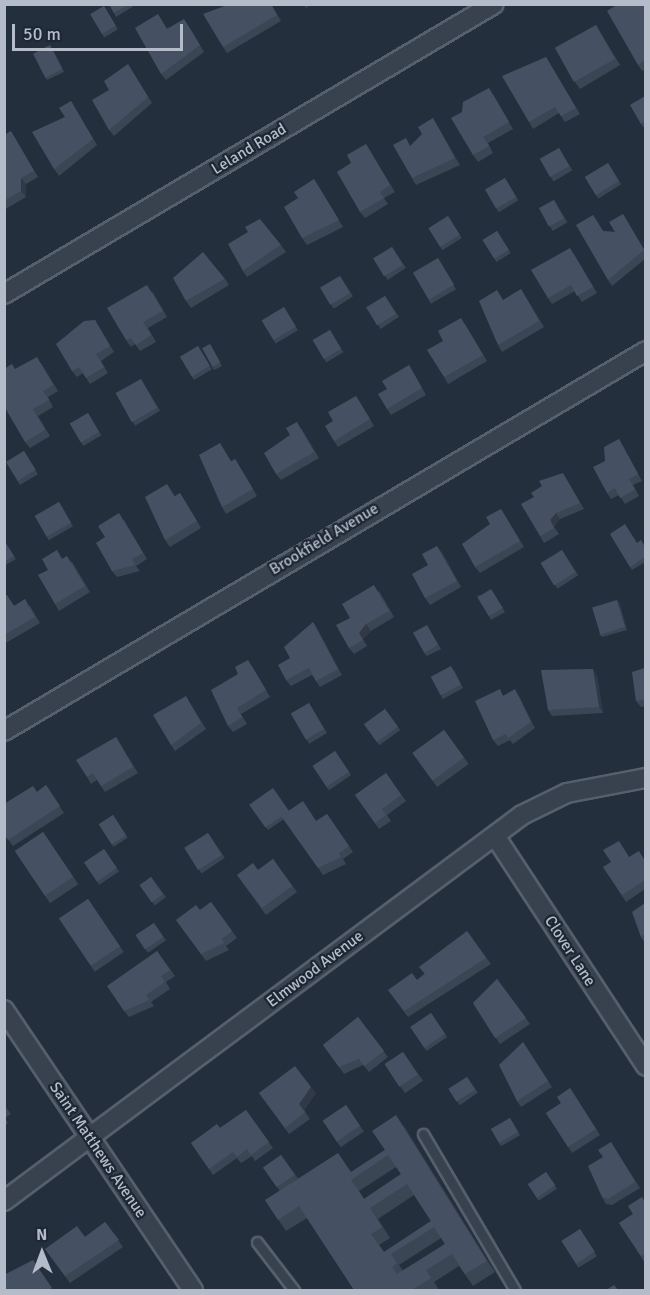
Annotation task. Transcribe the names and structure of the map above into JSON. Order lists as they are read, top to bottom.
{
  "streets": {
    "street": [
      "Leland Road",
      "Brookfield Avenue",
      "Clover Lane",
      "Elmwood Avenue",
      "Saint Matthews Avenue"
    ]
  },
  "crossings": [
    ["Clover Lane", "Elmwood Avenue"],
    ["Elmwood Avenue", "Saint Matthews Avenue"]
  ],
  "scale_bar": "50 m",
  "north": "top"
}
